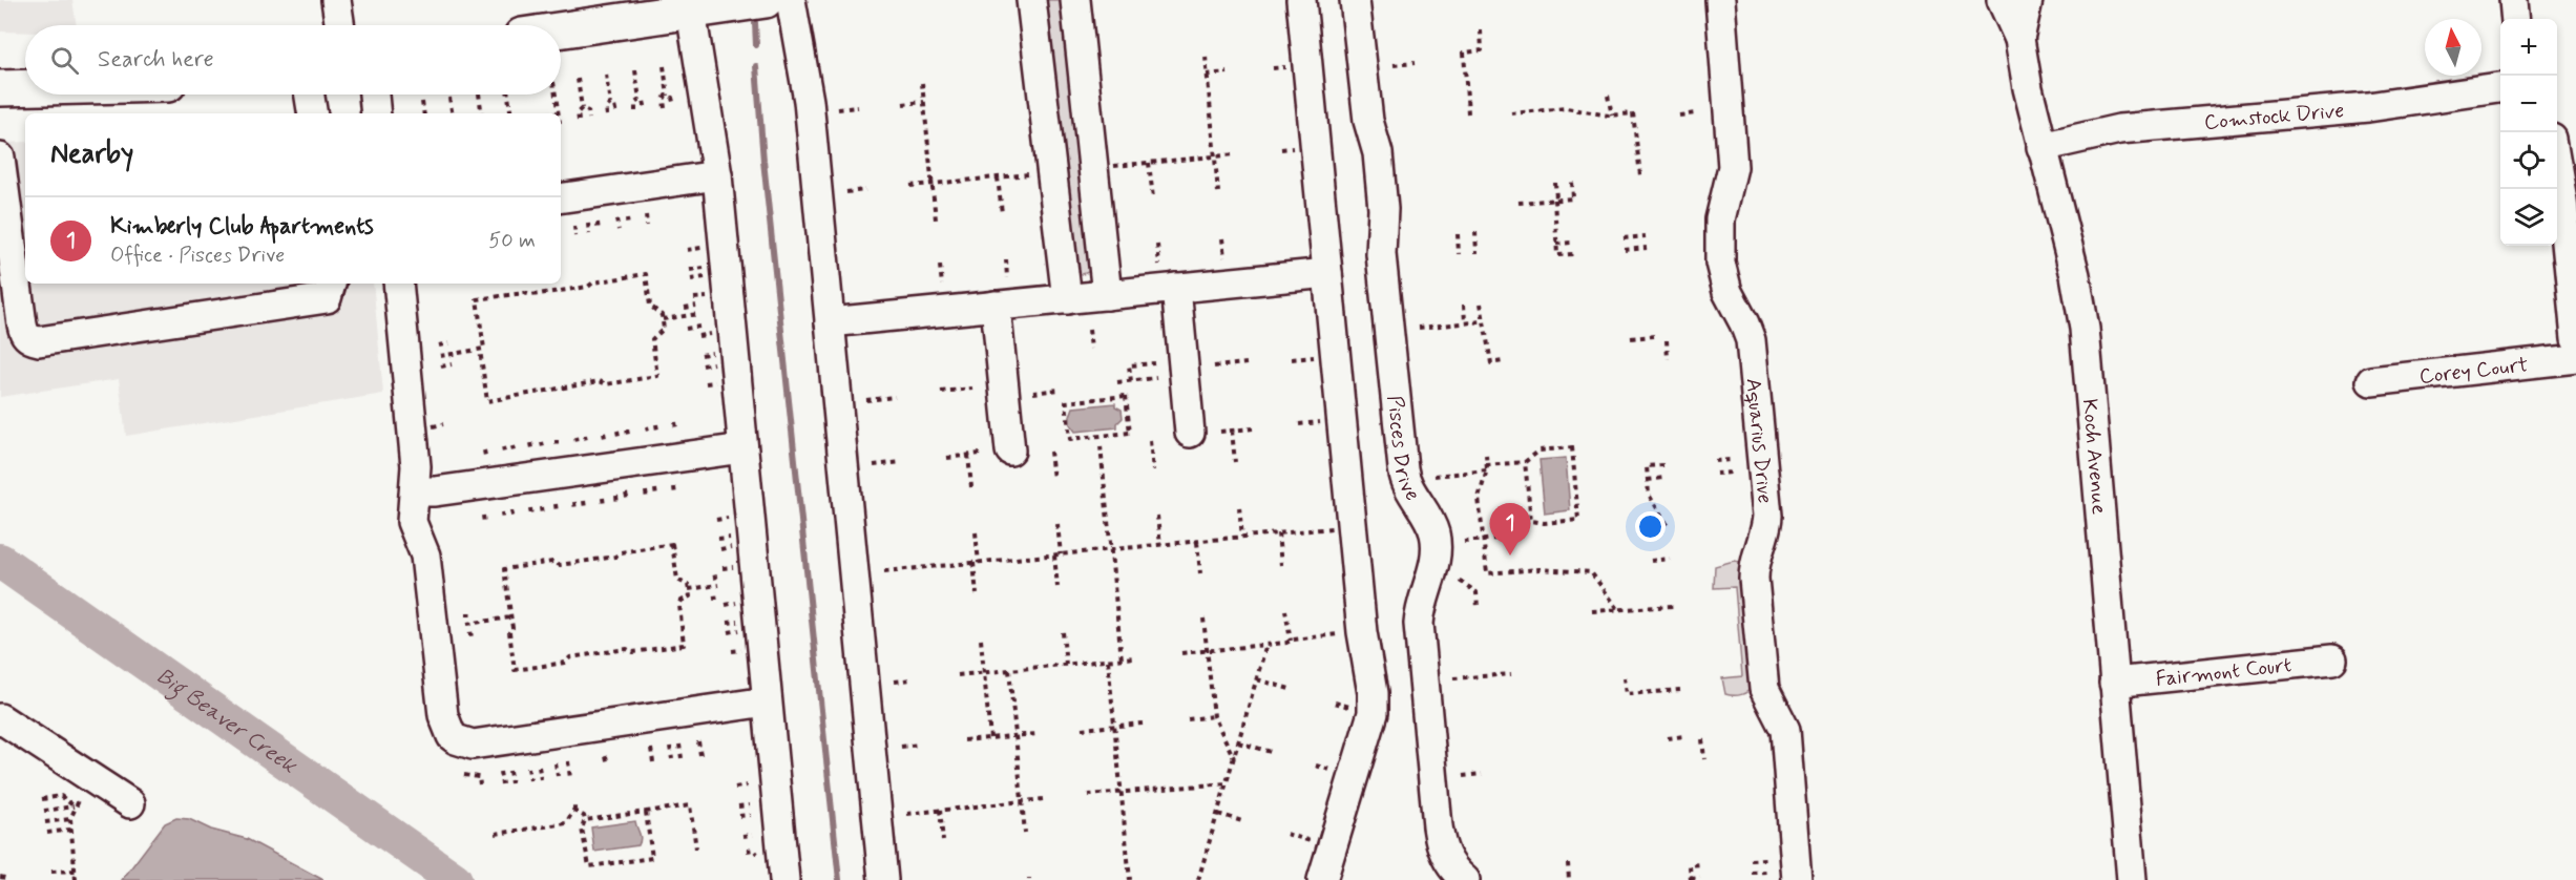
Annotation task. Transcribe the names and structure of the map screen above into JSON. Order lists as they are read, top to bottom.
{
  "streets": {
    "street": [
      "Comstock Drive",
      "Corey Court",
      "Aquarius Drive",
      "Pisces Drive",
      "Koch Avenue",
      "Fairmont Court"
    ]
  },
  "crossings": [
    ["Comstock Drive", "Koch Avenue"],
    ["Koch Avenue", "Fairmont Court"]
  ],
  "water": ["Big Beaver Creek"],
  "north": "top",
  "page": {
    "map_buttons": ["+", "−"],
    "search": "Search here",
    "heading": "Nearby",
    "list": [
      {
        "mark": "1",
        "name": "Kimberly Club Apartments",
        "note": "Office · Pisces Drive",
        "value": "50 m"
      }
    ],
    "pins": "1"
  }
}
